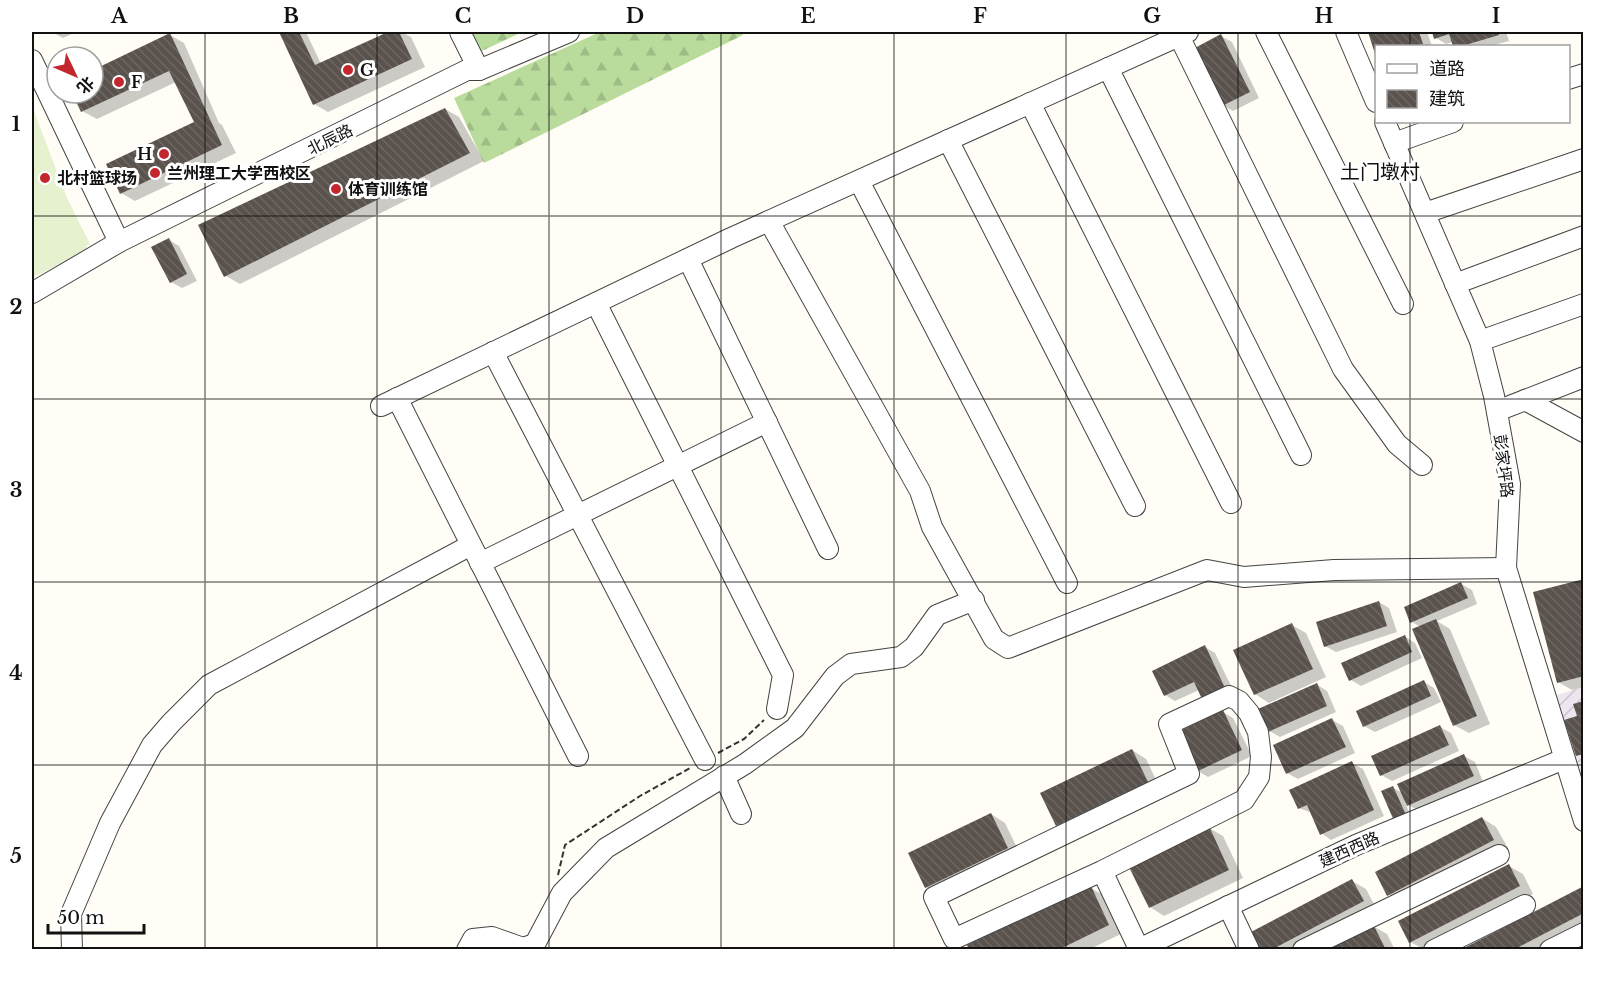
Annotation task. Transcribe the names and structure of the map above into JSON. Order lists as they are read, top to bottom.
{
  "streets": {
    "street": ["北辰路", "彭家坪路", "建西西路"]
  },
  "crossings": [
    ["彭家坪路", "建西西路"]
  ],
  "districts": ["土门墩村"],
  "places": [
    "G",
    "F",
    "H",
    "兰州理工大学西校区",
    "北村篮球场",
    "体育训练馆"
  ],
  "legend": ["道路", "建筑"],
  "scale_bar": "50 m",
  "north": "bottom right",
  "grid": {
    "columns": [
      "A",
      "B",
      "C",
      "D",
      "E",
      "F",
      "G",
      "H",
      "I"
    ],
    "rows": [
      "1",
      "2",
      "3",
      "4",
      "5"
    ]
  }
}
